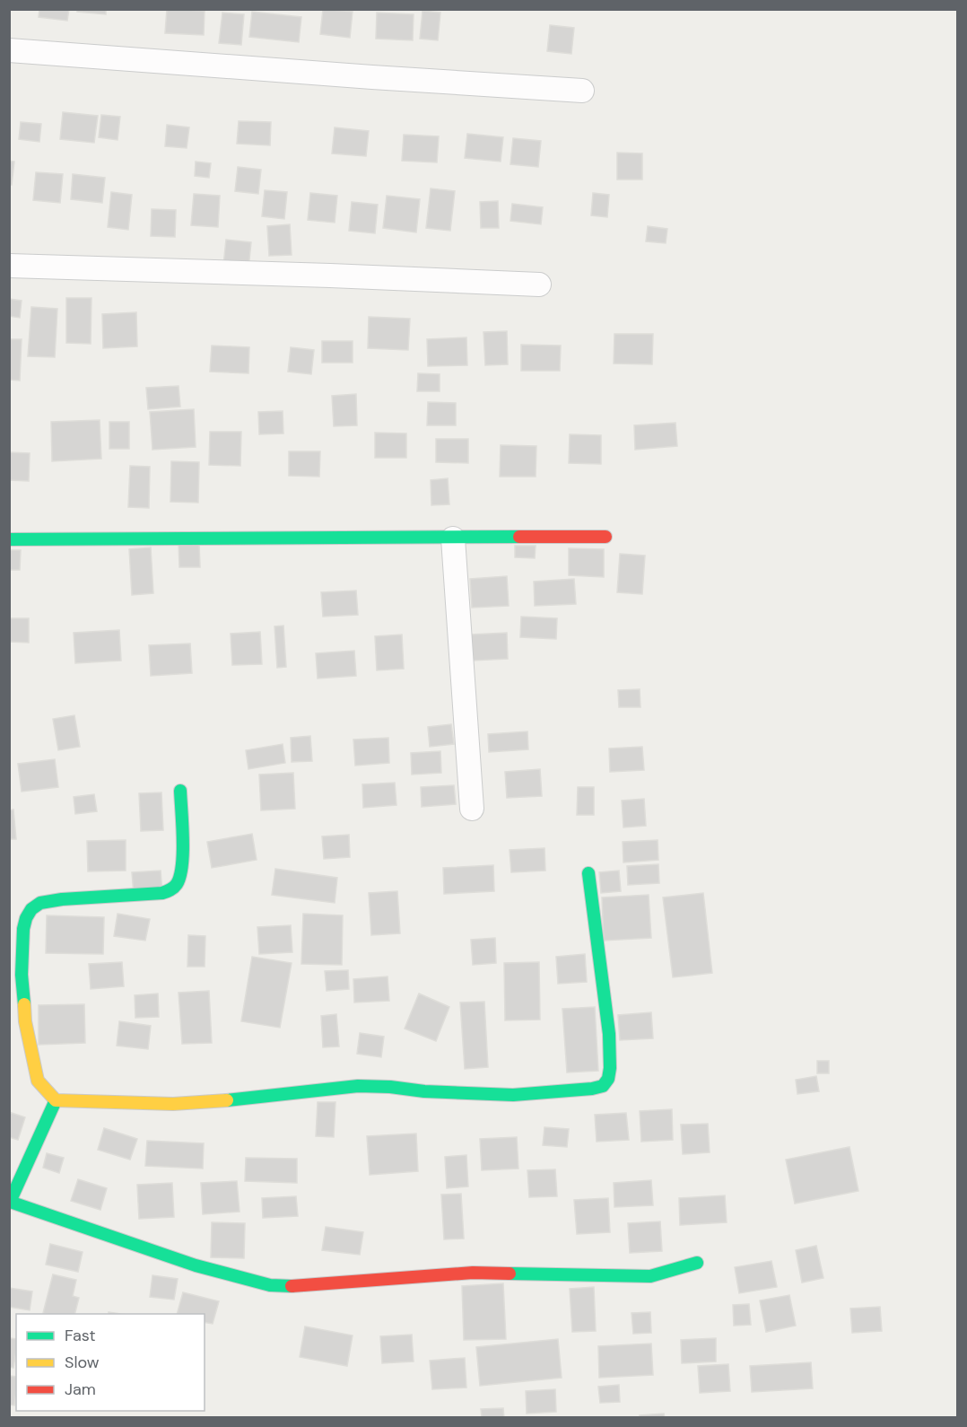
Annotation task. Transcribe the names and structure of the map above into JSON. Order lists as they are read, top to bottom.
{
  "legend": ["Fast", "Slow", "Jam"]
}
